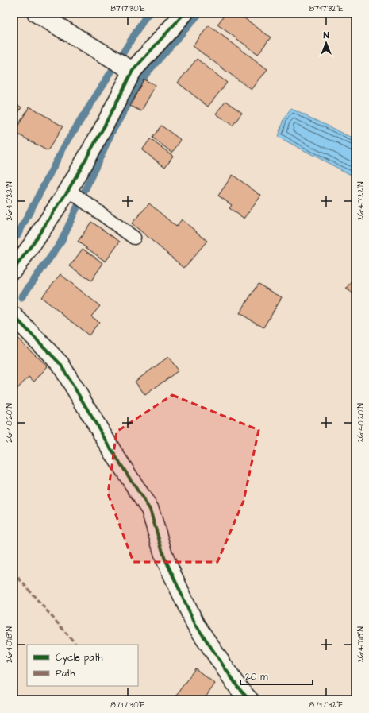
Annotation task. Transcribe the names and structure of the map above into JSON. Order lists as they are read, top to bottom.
{
  "legend": ["Cycle path", "Path"],
  "scale_bar": "20 m",
  "north": "top",
  "coordinates": [
    "87°17'30\"E",
    "87°17'32\"E",
    "26°40'22\"N",
    "26°40'20\"N",
    "26°40'18\"N"
  ]
}
